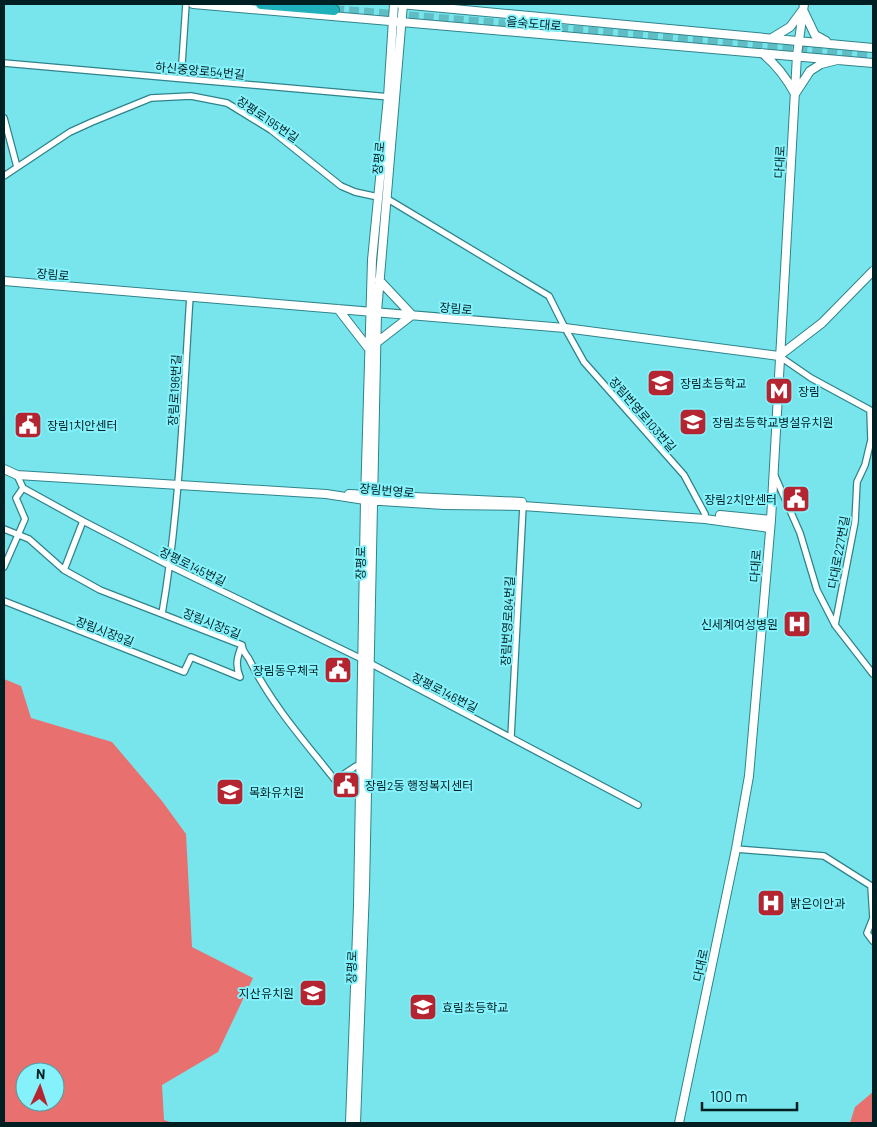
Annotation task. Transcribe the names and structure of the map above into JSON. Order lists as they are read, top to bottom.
{
  "streets": {
    "street": [
      "을숙도대로",
      "하신중앙로54번길",
      "장평로195번길",
      "장평로",
      "다대로",
      "장림로",
      "장림로196번길",
      "장림번영로103번길",
      "장림번영로",
      "다대로227번길",
      "장평로145번길",
      "장림번영로84번길",
      "장림시장5길",
      "장림시장9길",
      "장평로146번길"
    ]
  },
  "crossings": [
    ["을숙도대로", "장평로"],
    ["을숙도대로", "다대로"],
    ["하신중앙로54번길", "장평로"],
    ["장평로195번길", "장평로"],
    ["장평로195번길", "장림로"],
    ["장평로195번길", "장림번영로103번길"],
    ["장평로", "장림로"],
    ["장평로", "장림번영로"],
    ["장평로", "장평로145번길"],
    ["장평로", "장림시장5길"],
    ["장평로", "장평로146번길"],
    ["다대로", "장림로"],
    ["다대로", "장림번영로"],
    ["다대로", "다대로227번길"],
    ["장림로", "장림로196번길"],
    ["장림로", "장림번영로103번길"],
    ["장림로", "다대로227번길"],
    ["장림로196번길", "장림번영로"],
    ["장림로196번길", "장평로145번길"],
    ["장림로196번길", "장림시장5길"],
    ["장림번영로103번길", "장림번영로"],
    ["장림번영로", "장림번영로84번길"],
    ["장평로145번길", "장평로146번길"],
    ["장림번영로84번길", "장평로146번길"],
    ["장림시장5길", "장림시장9길"]
  ],
  "places": {
    "school or university": [
      "장림초등학교",
      "장림초등학교병설유치원",
      "목화유치원",
      "지산유치원",
      "효림초등학교"
    ],
    "metro station": ["장림"],
    "public building": [
      "장림1치안센터",
      "장림2치안센터",
      "장림동우체국",
      "장림2동 행정복지센터"
    ],
    "hospital": ["신세계여성병원", "밝은이안과"]
  },
  "scale_bar": "100 m",
  "north": "top"
}
